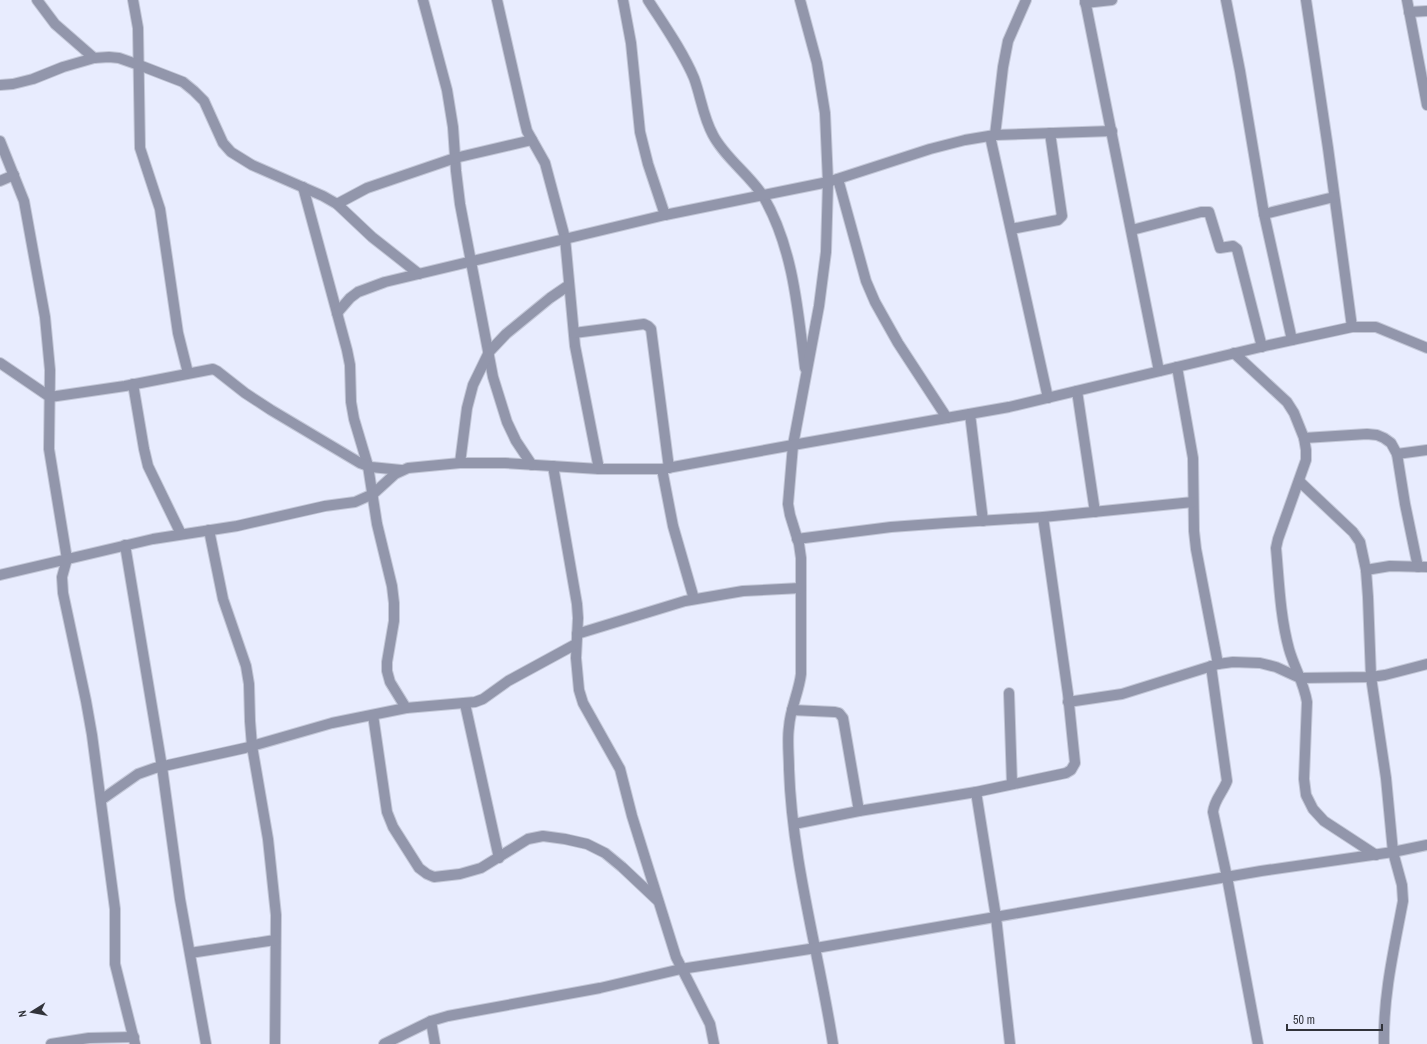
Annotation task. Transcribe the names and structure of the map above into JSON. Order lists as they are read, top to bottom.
{
  "scale_bar": "50 m",
  "north": "left"
}
